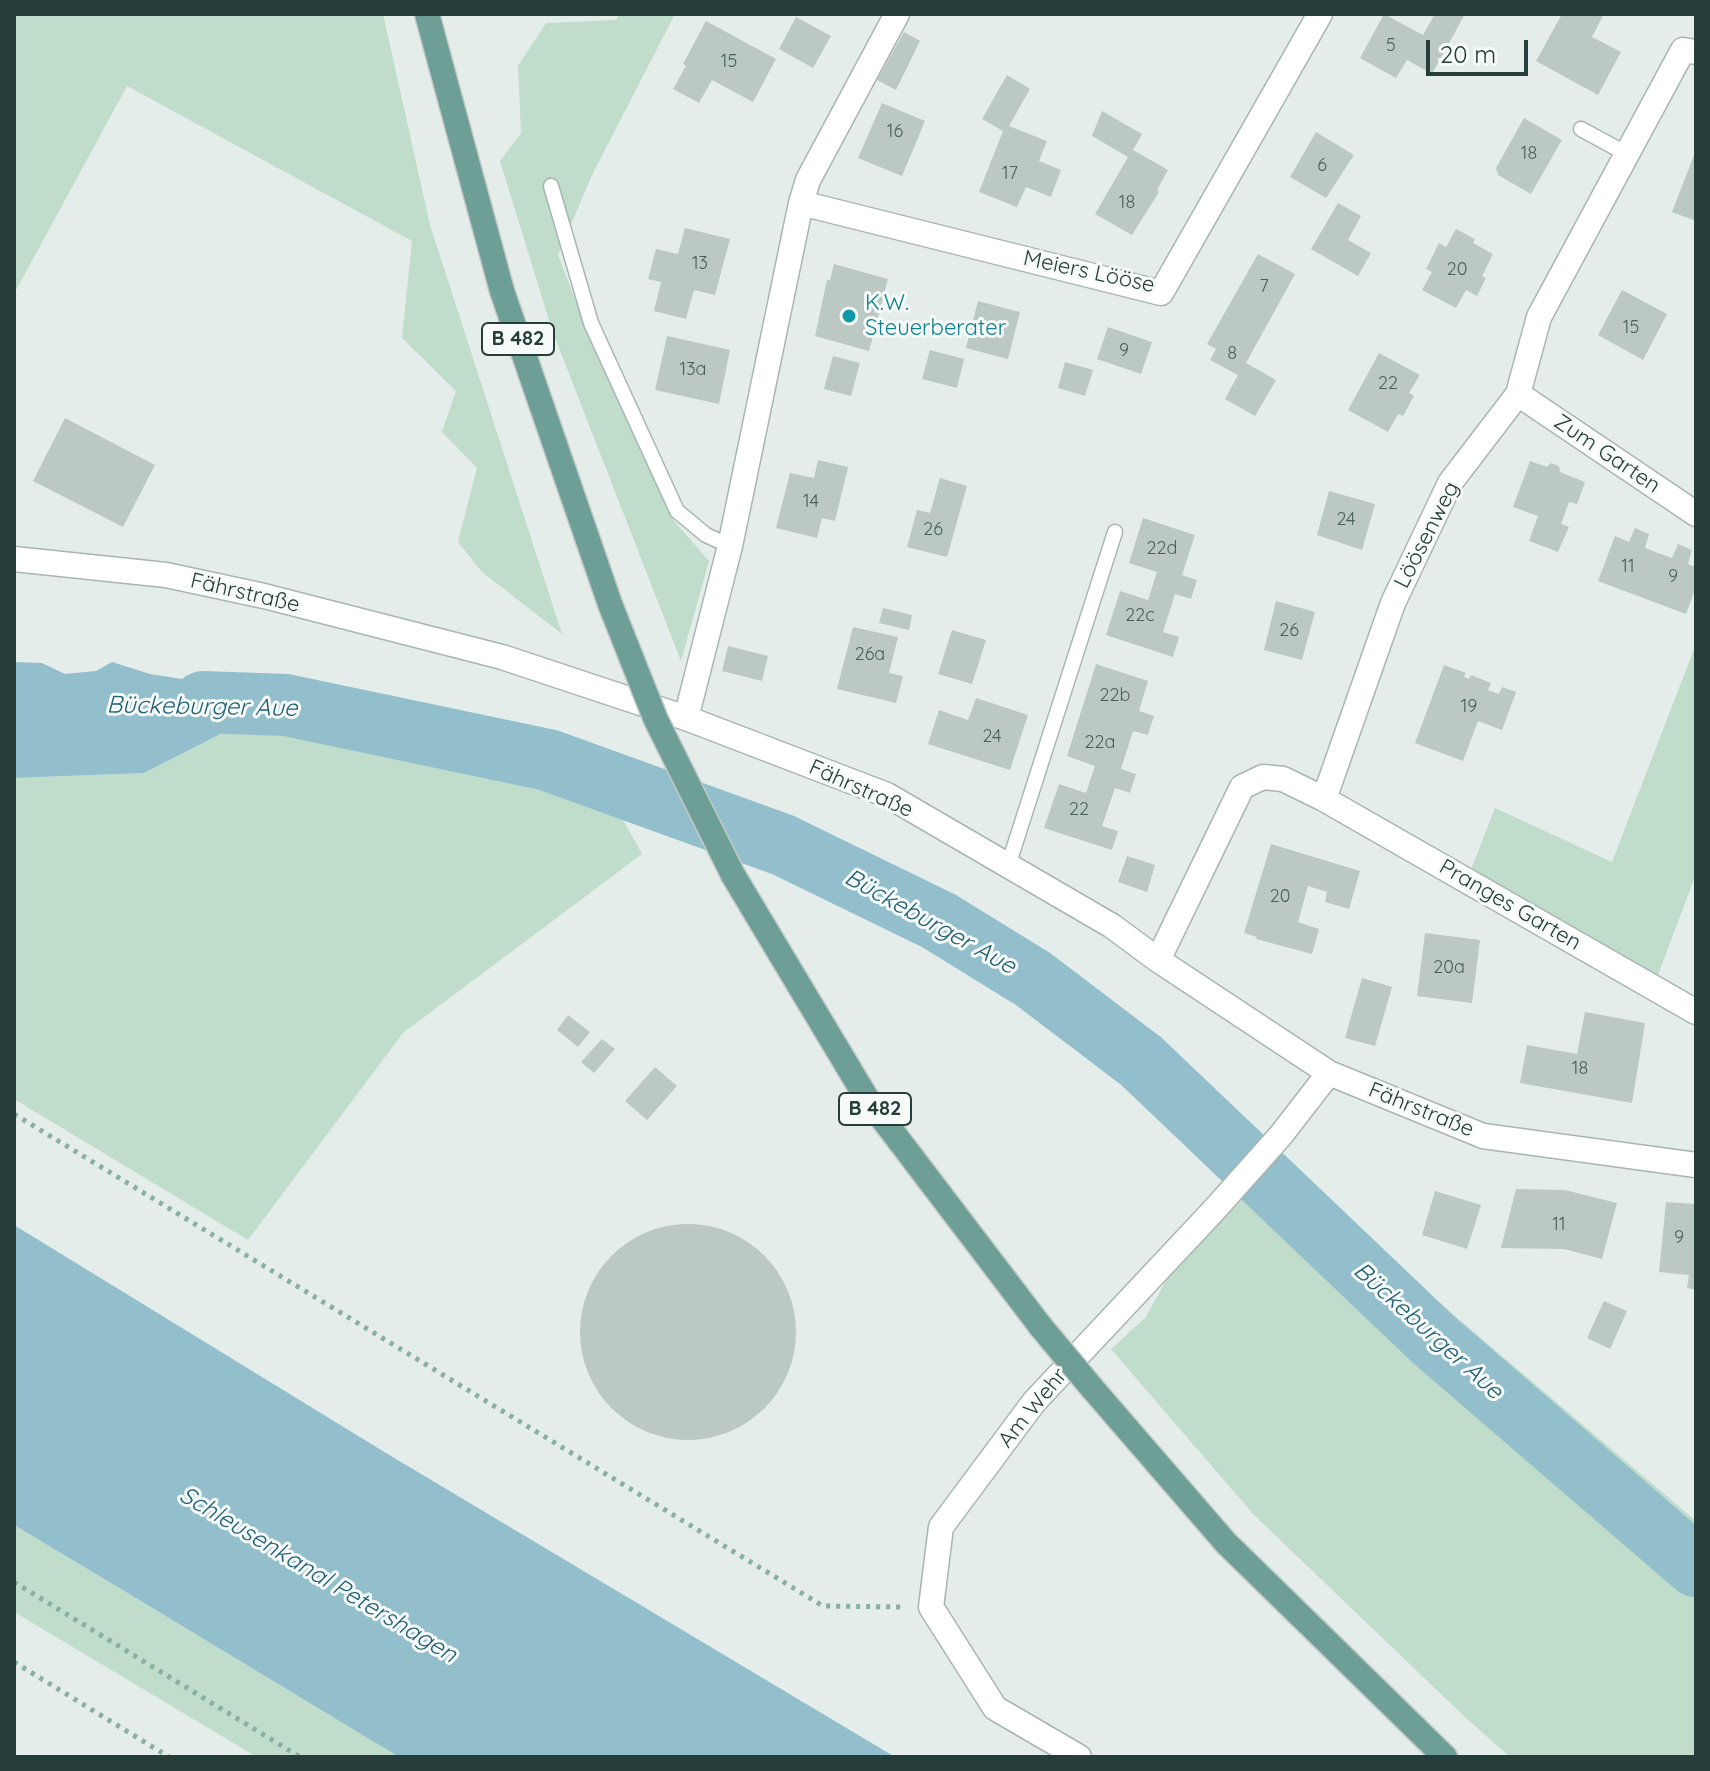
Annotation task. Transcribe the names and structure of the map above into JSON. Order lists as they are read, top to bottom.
{
  "streets": {
    "main road": ["B 482"],
    "street": [
      "Meiers Lööse",
      "Zum Garten",
      "Löösenweg",
      "Fährstraße",
      "Pranges Garten",
      "Am Wehr"
    ]
  },
  "crossings": [
    ["Zum Garten", "Löösenweg"],
    ["Löösenweg", "Pranges Garten"],
    ["Fährstraße", "Am Wehr"]
  ],
  "water": ["Bückeburger Aue", "Schleusenkanal Petershagen"],
  "places": ["K.W. Steuerberater"],
  "house_numbers": [
    "5",
    "15",
    "16",
    "18",
    "6",
    "17",
    "18",
    "13",
    "20",
    "7",
    "15",
    "9",
    "8",
    "13a",
    "22",
    "14",
    "24",
    "26",
    "22d",
    "11",
    "9",
    "22c",
    "26",
    "26a",
    "22b",
    "19",
    "24",
    "22a",
    "22",
    "20",
    "20a",
    "18",
    "11",
    "9"
  ],
  "scale_bar": "20 m"
}
